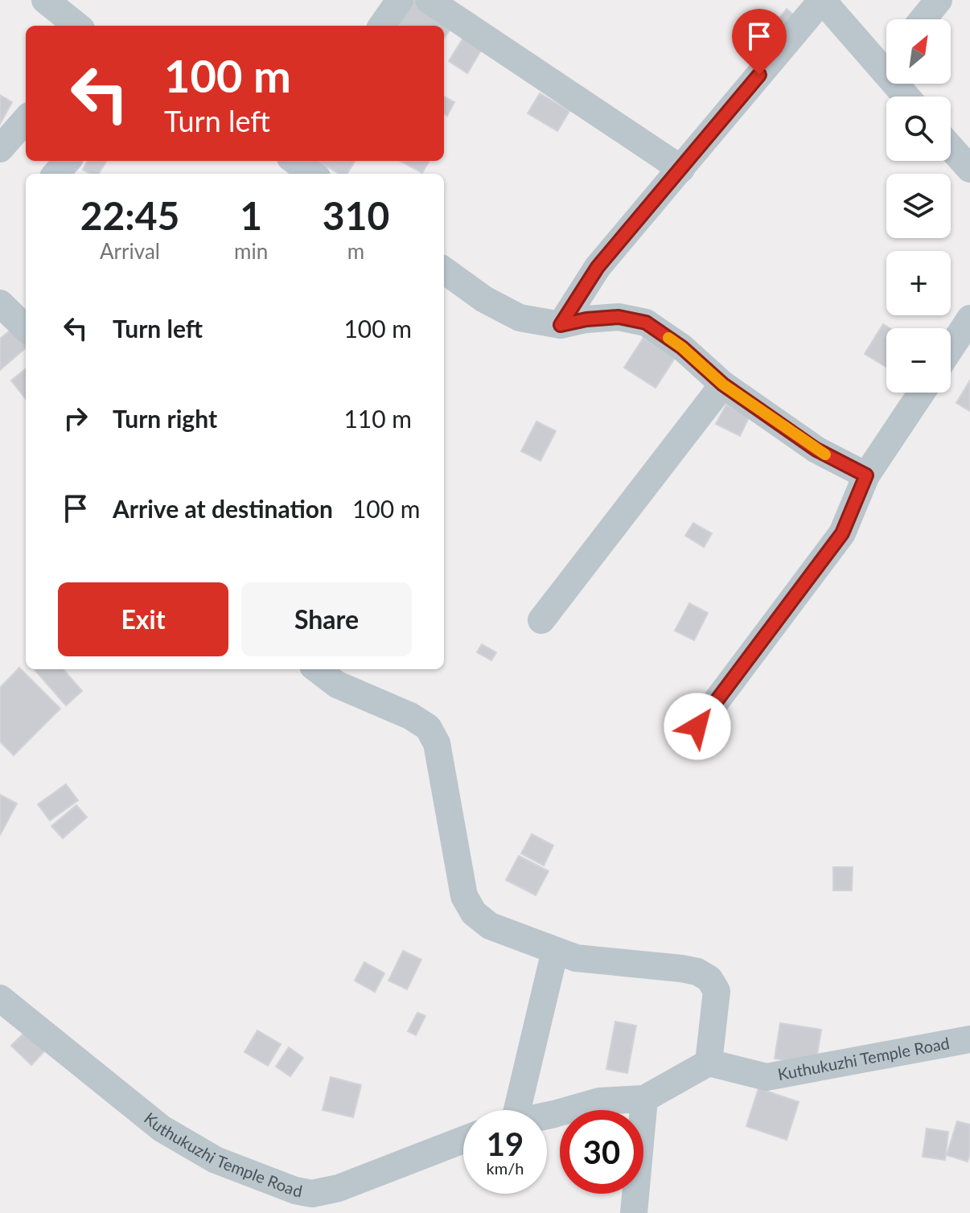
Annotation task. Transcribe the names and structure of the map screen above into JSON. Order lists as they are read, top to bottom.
{
  "streets": {
    "street": ["Kuthukuzhi Temple Road"]
  },
  "north": "top right",
  "page": {
    "map_buttons": ["+", "−"],
    "turn": ["100 m", "Turn left"],
    "eta": [
      "22:45",
      "Arrival",
      "1",
      "min",
      "310",
      "m"
    ],
    "list": [
      {
        "name": "Turn left",
        "value": "100 m"
      },
      {
        "name": "Turn right",
        "value": "110 m"
      },
      {
        "name": "Arrive at destination",
        "value": "100 m"
      }
    ],
    "buttons": ["Exit", "Share"],
    "speed": "19 km/h",
    "limit": "30"
  }
}
